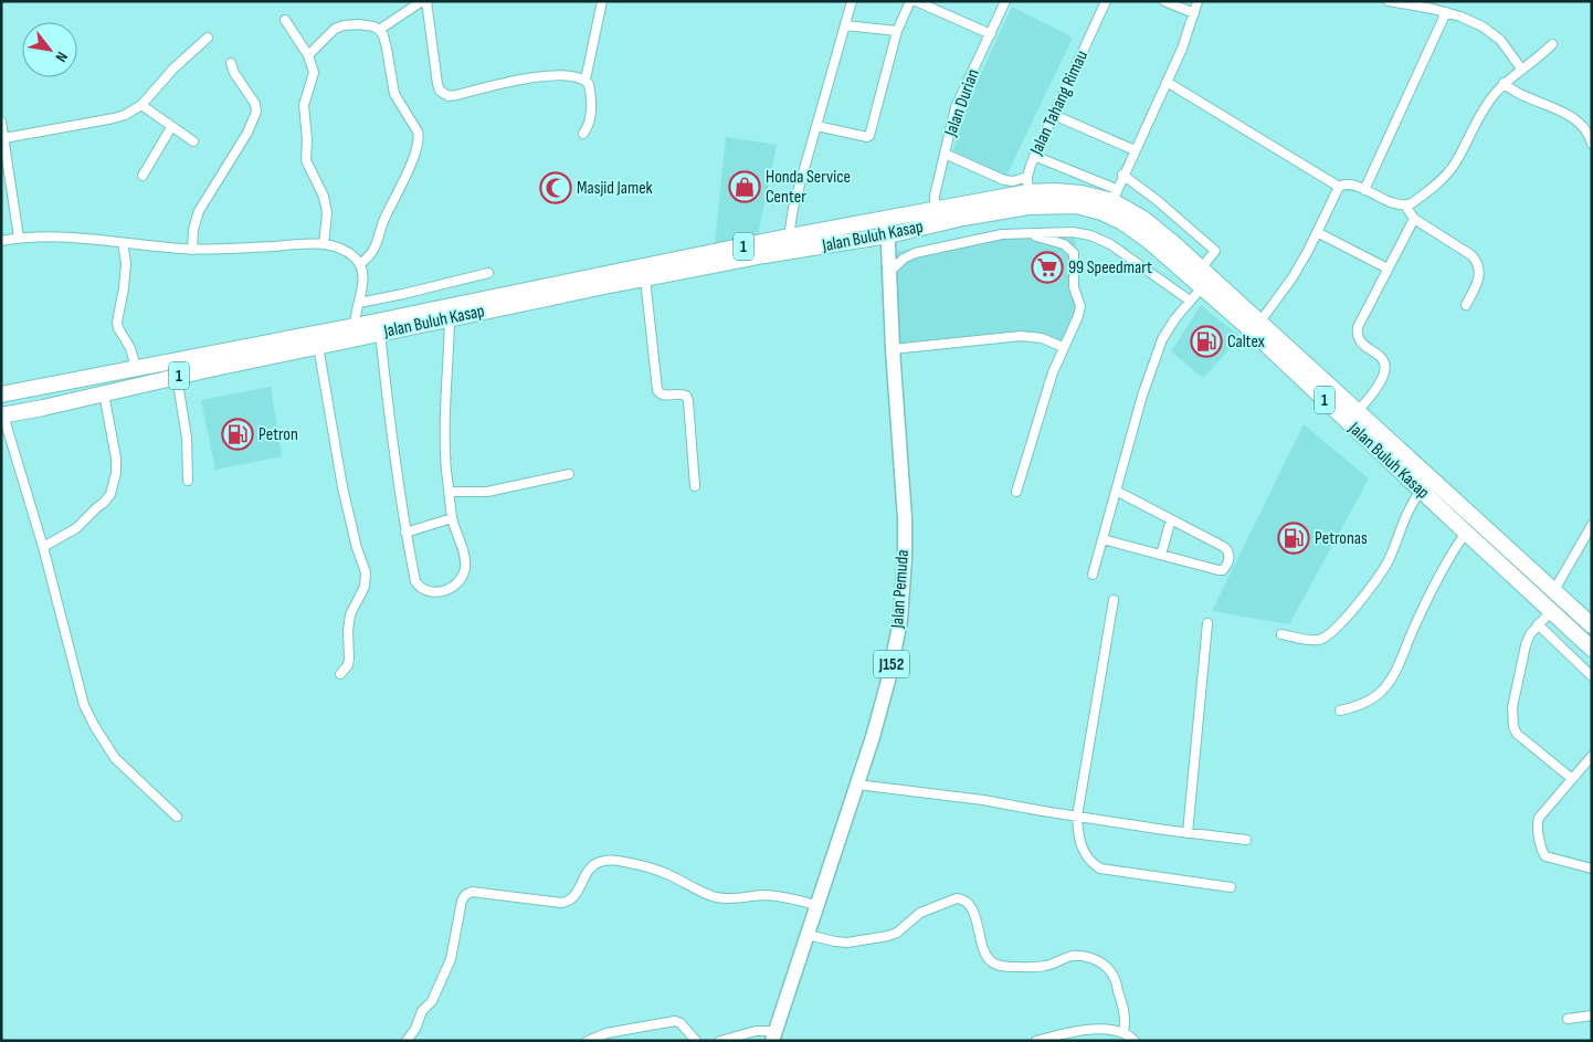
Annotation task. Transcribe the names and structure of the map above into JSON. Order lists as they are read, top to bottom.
{
  "streets": {
    "highway": ["Jalan Buluh Kasap", "1"],
    "main road": ["Jalan Pemuda", "J152"],
    "street": ["Jalan Durian", "Jalan Tahang Rimau"]
  },
  "crossings": [
    ["Jalan Durian", "Jalan Buluh Kasap"],
    ["Jalan Tahang Rimau", "Jalan Buluh Kasap"],
    ["Jalan Buluh Kasap", "Jalan Pemuda"]
  ],
  "places": {
    "shop": ["Honda Service Center"],
    "mosque": ["Masjid Jamek"],
    "supermarket": ["99 Speedmart"],
    "fuel station": ["Caltex", "Petron", "Petronas"]
  },
  "north": "bottom right"
}
